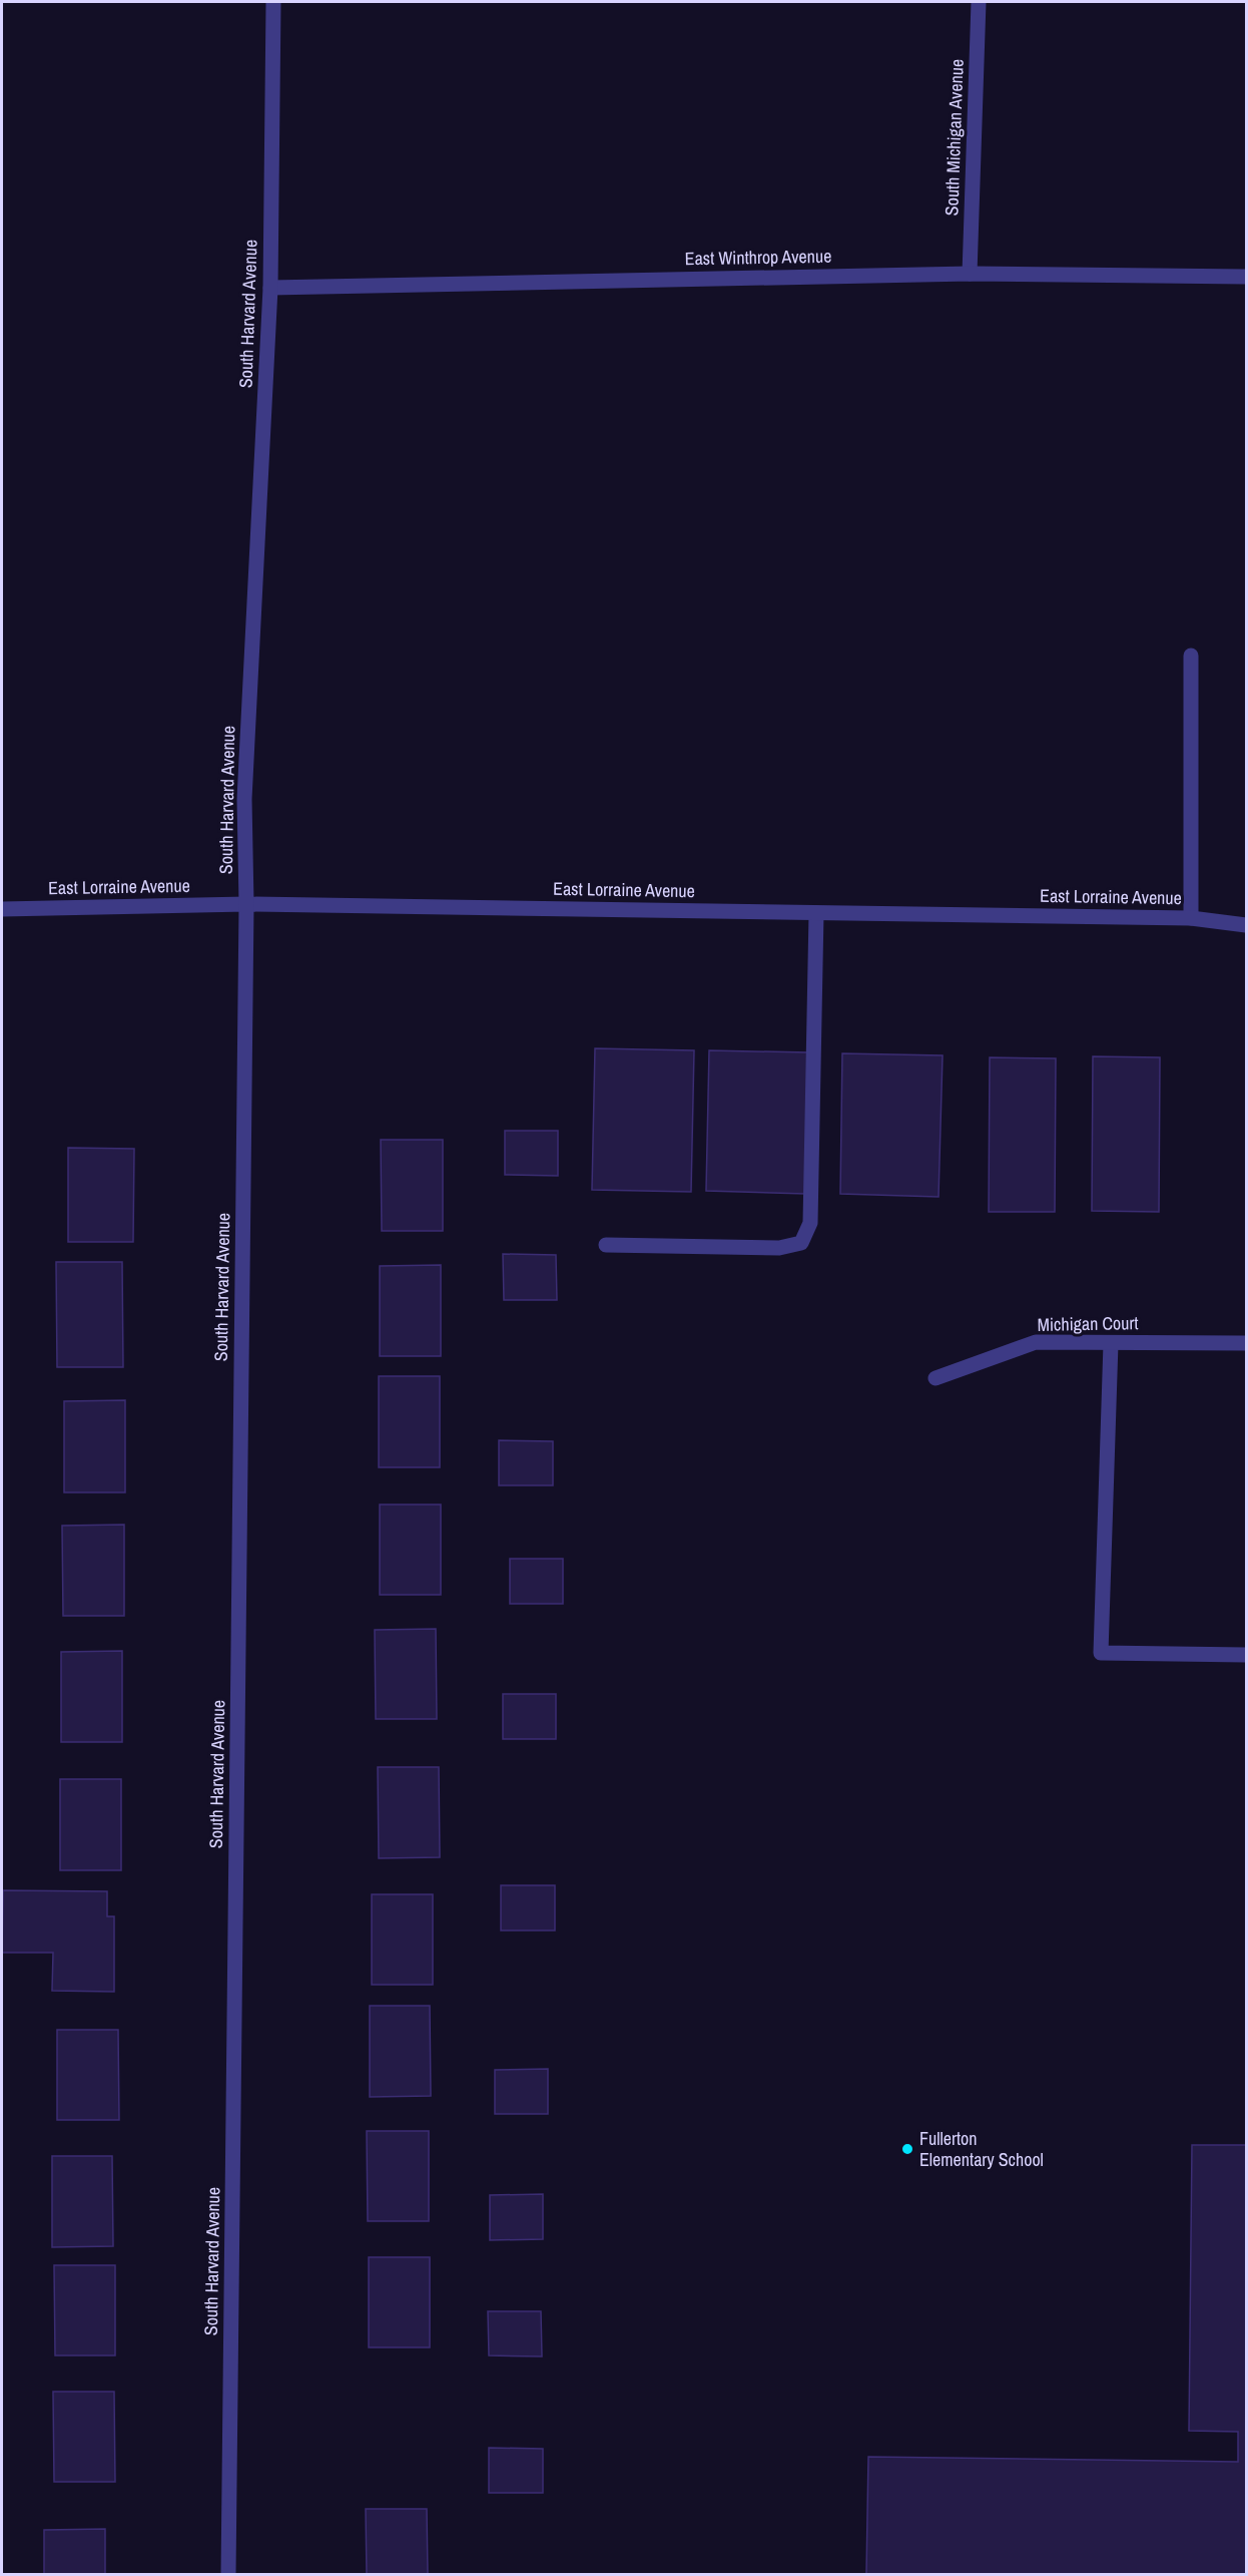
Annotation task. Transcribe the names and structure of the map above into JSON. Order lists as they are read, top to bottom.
{
  "streets": {
    "street": [
      "South Michigan Avenue",
      "East Winthrop Avenue",
      "South Harvard Avenue",
      "East Lorraine Avenue",
      "Michigan Court"
    ]
  },
  "crossings": [
    ["South Michigan Avenue", "East Winthrop Avenue"],
    ["East Winthrop Avenue", "South Harvard Avenue"],
    ["South Harvard Avenue", "East Lorraine Avenue"]
  ],
  "places": ["Fullerton Elementary School"]
}
